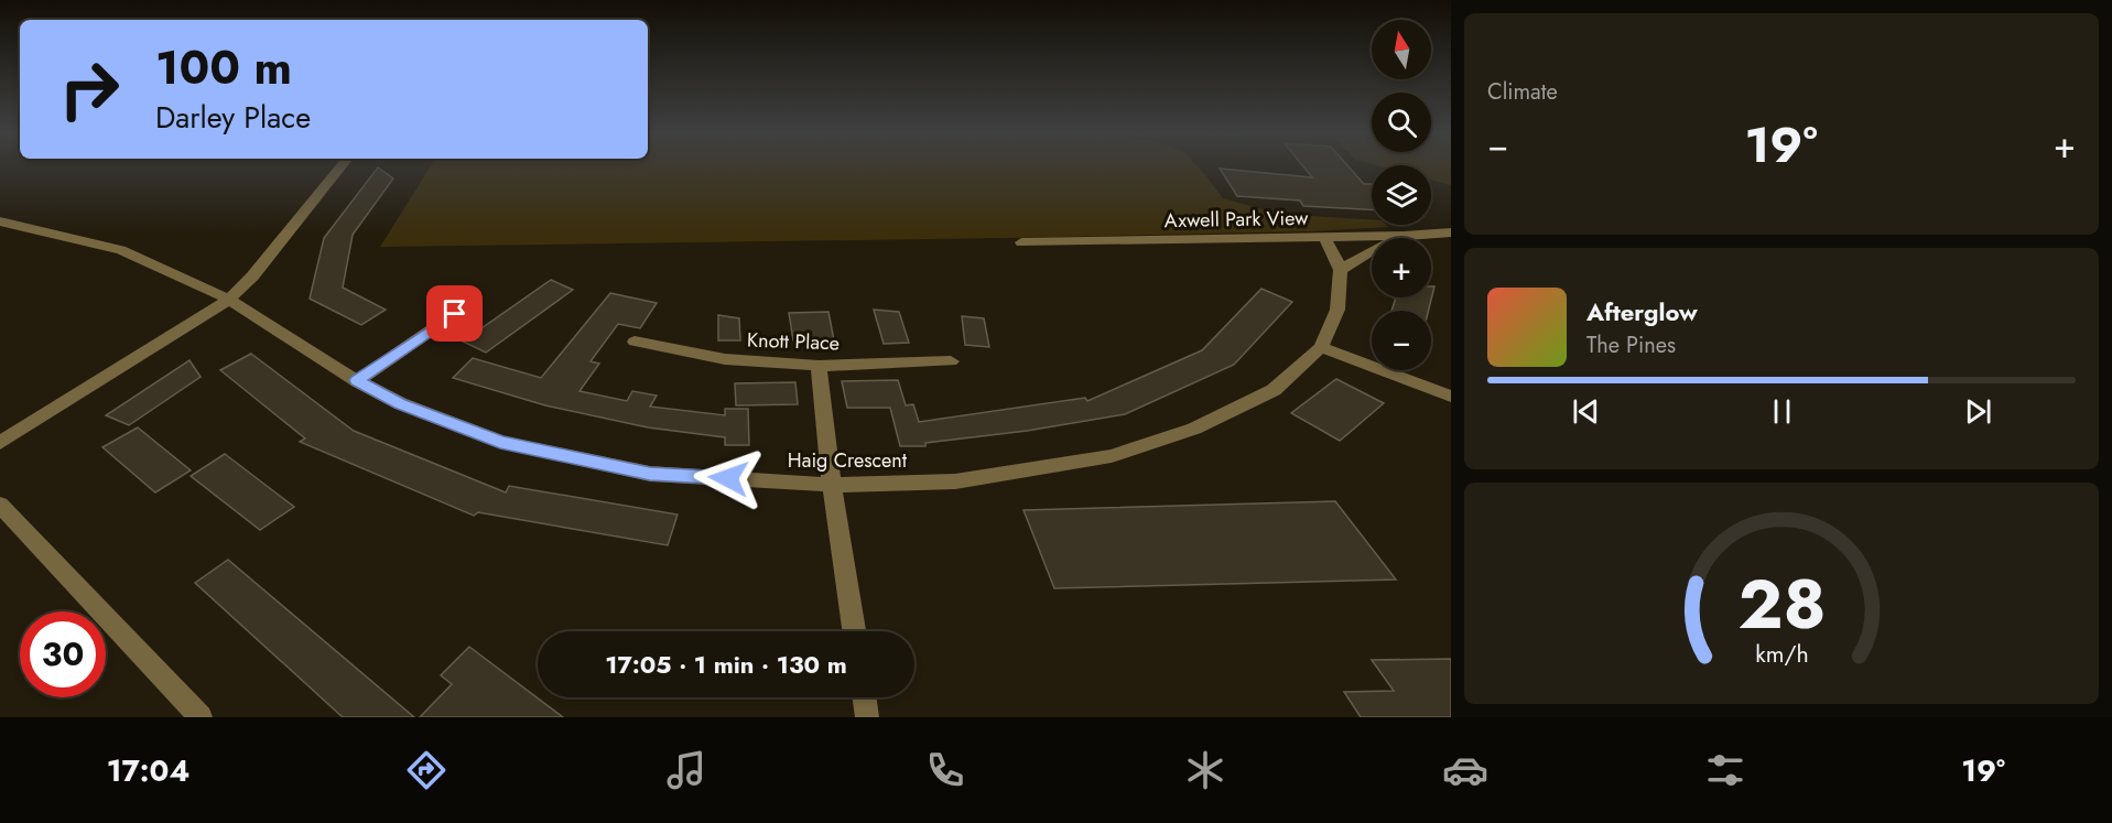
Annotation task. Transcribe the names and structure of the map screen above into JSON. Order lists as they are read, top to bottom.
{
  "streets": {
    "street": ["Axwell Park View", "Knott Place", "Haig Crescent"]
  },
  "north": "top",
  "page": {
    "tile": "Climate",
    "map_buttons": ["+", "−"],
    "turn": ["100 m", "Darley Place"],
    "heat": ["−", "19°", "+"],
    "song": ["Afterglow", "The Pines"],
    "limit": "30",
    "trip": "17:05 · 1 min · 130 m",
    "tabs": ["17:04", "19°"],
    "gauge": ["28", "km/h"]
  }
}
